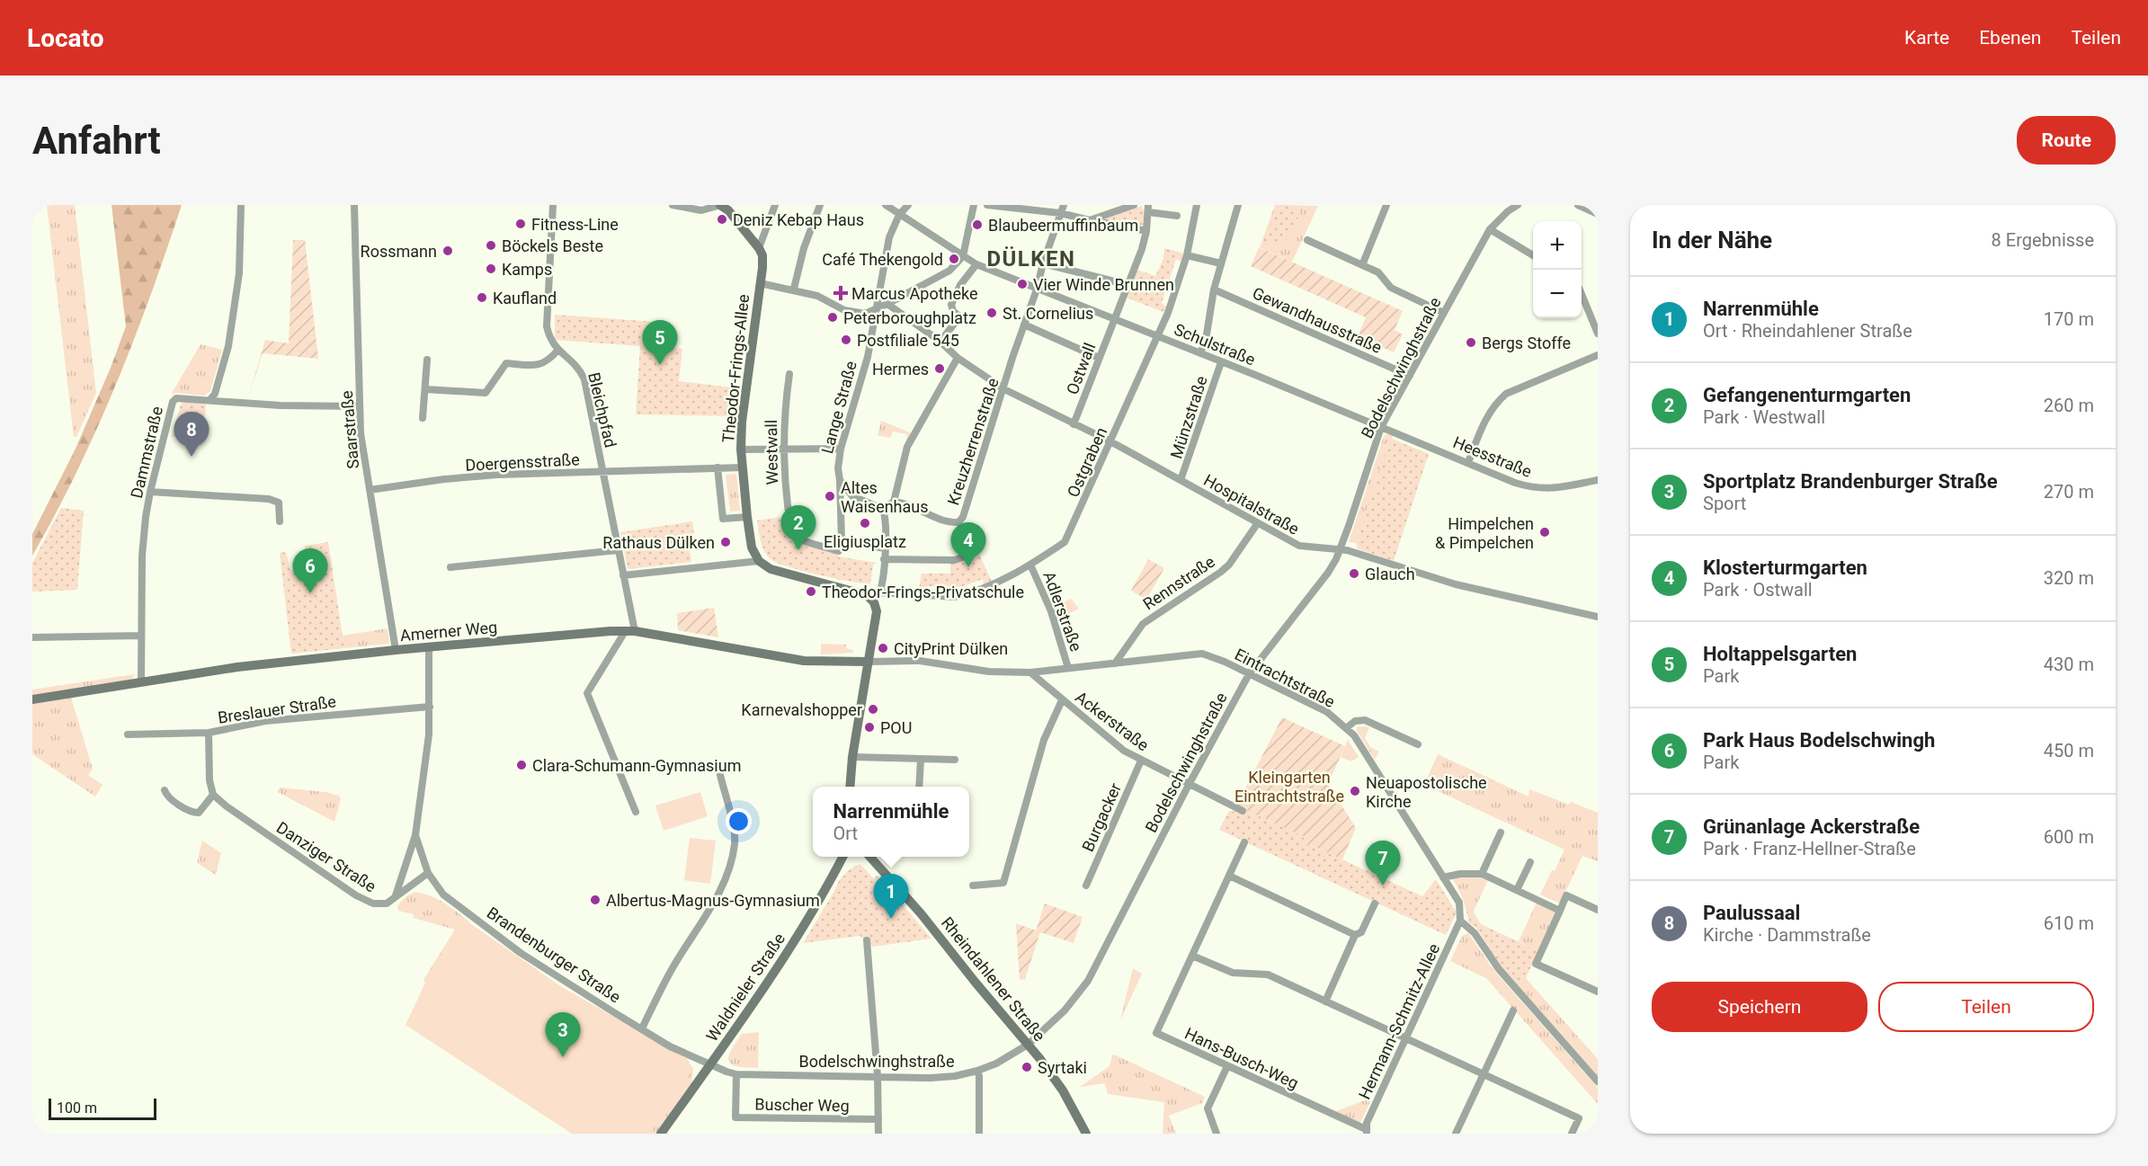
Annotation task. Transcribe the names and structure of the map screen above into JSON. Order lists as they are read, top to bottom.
{
  "streets": {
    "main road": [
      "Theodor-Frings-Allee",
      "Amerner Weg",
      "Rheindahlener Straße",
      "Waldnieler Straße"
    ],
    "street": [
      "Gewandhausstraße",
      "Schulstraße",
      "Bodelschwinghstraße",
      "Ostwall",
      "Lange Straße",
      "Bleichpfad",
      "Münzstraße",
      "Saarstraße",
      "Kreuzherrenstraße",
      "Dammstraße",
      "Westwall",
      "Heesstraße",
      "Doergensstraße",
      "Ostgraben",
      "Hospitalstraße",
      "Rennstraße",
      "Adlerstraße",
      "Eintrachtstraße",
      "Breslauer Straße",
      "Ackerstraße",
      "Burgacker",
      "Danziger Straße",
      "Brandenburger Straße",
      "Hermann-Schmitz-Allee",
      "Hans-Busch-Weg",
      "Buscher Weg"
    ]
  },
  "crossings": [
    ["Gewandhausstraße", "Bodelschwinghstraße"],
    ["Schulstraße", "Bodelschwinghstraße"],
    ["Schulstraße", "Ostwall"],
    ["Schulstraße", "Lange Straße"],
    ["Schulstraße", "Münzstraße"],
    ["Schulstraße", "Kreuzherrenstraße"],
    ["Schulstraße", "Heesstraße"],
    ["Schulstraße", "Ostgraben"],
    ["Bodelschwinghstraße", "Heesstraße"],
    ["Bodelschwinghstraße", "Hospitalstraße"],
    ["Bodelschwinghstraße", "Eintrachtstraße"],
    ["Bodelschwinghstraße", "Ackerstraße"],
    ["Bodelschwinghstraße", "Brandenburger Straße"],
    ["Bodelschwinghstraße", "Rheindahlener Straße"],
    ["Bodelschwinghstraße", "Waldnieler Straße"],
    ["Bodelschwinghstraße", "Buscher Weg"],
    ["Theodor-Frings-Allee", "Doergensstraße"],
    ["Ostwall", "Hospitalstraße"],
    ["Bleichpfad", "Doergensstraße"],
    ["Bleichpfad", "Amerner Weg"],
    ["Münzstraße", "Hospitalstraße"],
    ["Saarstraße", "Doergensstraße"],
    ["Saarstraße", "Amerner Weg"],
    ["Kreuzherrenstraße", "Hospitalstraße"],
    ["Dammstraße", "Amerner Weg"],
    ["Ostgraben", "Hospitalstraße"],
    ["Ostgraben", "Adlerstraße"],
    ["Hospitalstraße", "Rennstraße"],
    ["Rennstraße", "Eintrachtstraße"],
    ["Adlerstraße", "Eintrachtstraße"],
    ["Amerner Weg", "Eintrachtstraße"],
    ["Amerner Weg", "Brandenburger Straße"],
    ["Eintrachtstraße", "Ackerstraße"],
    ["Eintrachtstraße", "Hermann-Schmitz-Allee"],
    ["Breslauer Straße", "Brandenburger Straße"],
    ["Ackerstraße", "Burgacker"],
    ["Danziger Straße", "Brandenburger Straße"],
    ["Brandenburger Straße", "Waldnieler Straße"],
    ["Hermann-Schmitz-Allee", "Hans-Busch-Weg"]
  ],
  "districts": ["DÜLKEN"],
  "parks": ["Kleingarten Eintrachtstraße"],
  "places": {
    "other": [
      "Deniz Kebap Haus",
      "Fitness-Line",
      "Blaubeermuffinbaum",
      "Böckels Beste",
      "Rossmann",
      "Café Thekengold",
      "Kamps",
      "Vier Winde Brunnen",
      "Kaufland",
      "St. Cornelius",
      "Peterboroughplatz",
      "Postfiliale 545",
      "Bergs Stoffe",
      "Hermes",
      "Altes Waisenhaus",
      "Eligiusplatz",
      "Himpelchen & Pimpelchen",
      "Rathaus Dülken",
      "Glauch",
      "Theodor-Frings-Privatschule",
      "CityPrint Dülken",
      "Karnevalshopper",
      "POU",
      "Clara-Schumann-Gymnasium",
      "Neuapostolische Kirche",
      "Albertus-Magnus-Gymnasium",
      "Syrtaki"
    ],
    "health": ["Marcus Apotheke"]
  },
  "scale_bar": "100 m",
  "page": {
    "header": "Locato",
    "nav": ["Karte", "Ebenen", "Teilen"],
    "buttons": [
      "Route",
      ["Speichern", "Teilen"]
    ],
    "title": "Anfahrt",
    "heading": ["In der Nähe", "8 Ergebnisse"],
    "map_buttons": ["+", "−"],
    "list": [
      {
        "mark": "1",
        "name": "Narrenmühle",
        "note": "Ort · Rheindahlener Straße",
        "value": "170 m"
      },
      {
        "mark": "2",
        "name": "Gefangenenturmgarten",
        "note": "Park · Westwall",
        "value": "260 m"
      },
      {
        "mark": "3",
        "name": "Sportplatz Brandenburger Straße",
        "note": "Sport",
        "value": "270 m"
      },
      {
        "mark": "4",
        "name": "Klosterturmgarten",
        "note": "Park · Ostwall",
        "value": "320 m"
      },
      {
        "mark": "5",
        "name": "Holtappelsgarten",
        "note": "Park",
        "value": "430 m"
      },
      {
        "mark": "6",
        "name": "Park Haus Bodelschwingh",
        "note": "Park",
        "value": "450 m"
      },
      {
        "mark": "7",
        "name": "Grünanlage Ackerstraße",
        "note": "Park · Franz-Hellner-Straße",
        "value": "600 m"
      },
      {
        "mark": "8",
        "name": "Paulussaal",
        "note": "Kirche · Dammstraße",
        "value": "610 m"
      }
    ],
    "pins": [
      "5",
      "8",
      "2",
      "4",
      "6",
      "7",
      "1",
      "3"
    ],
    "popup": ["Narrenmühle", "Ort"],
    "scale": "100 m"
  }
}
